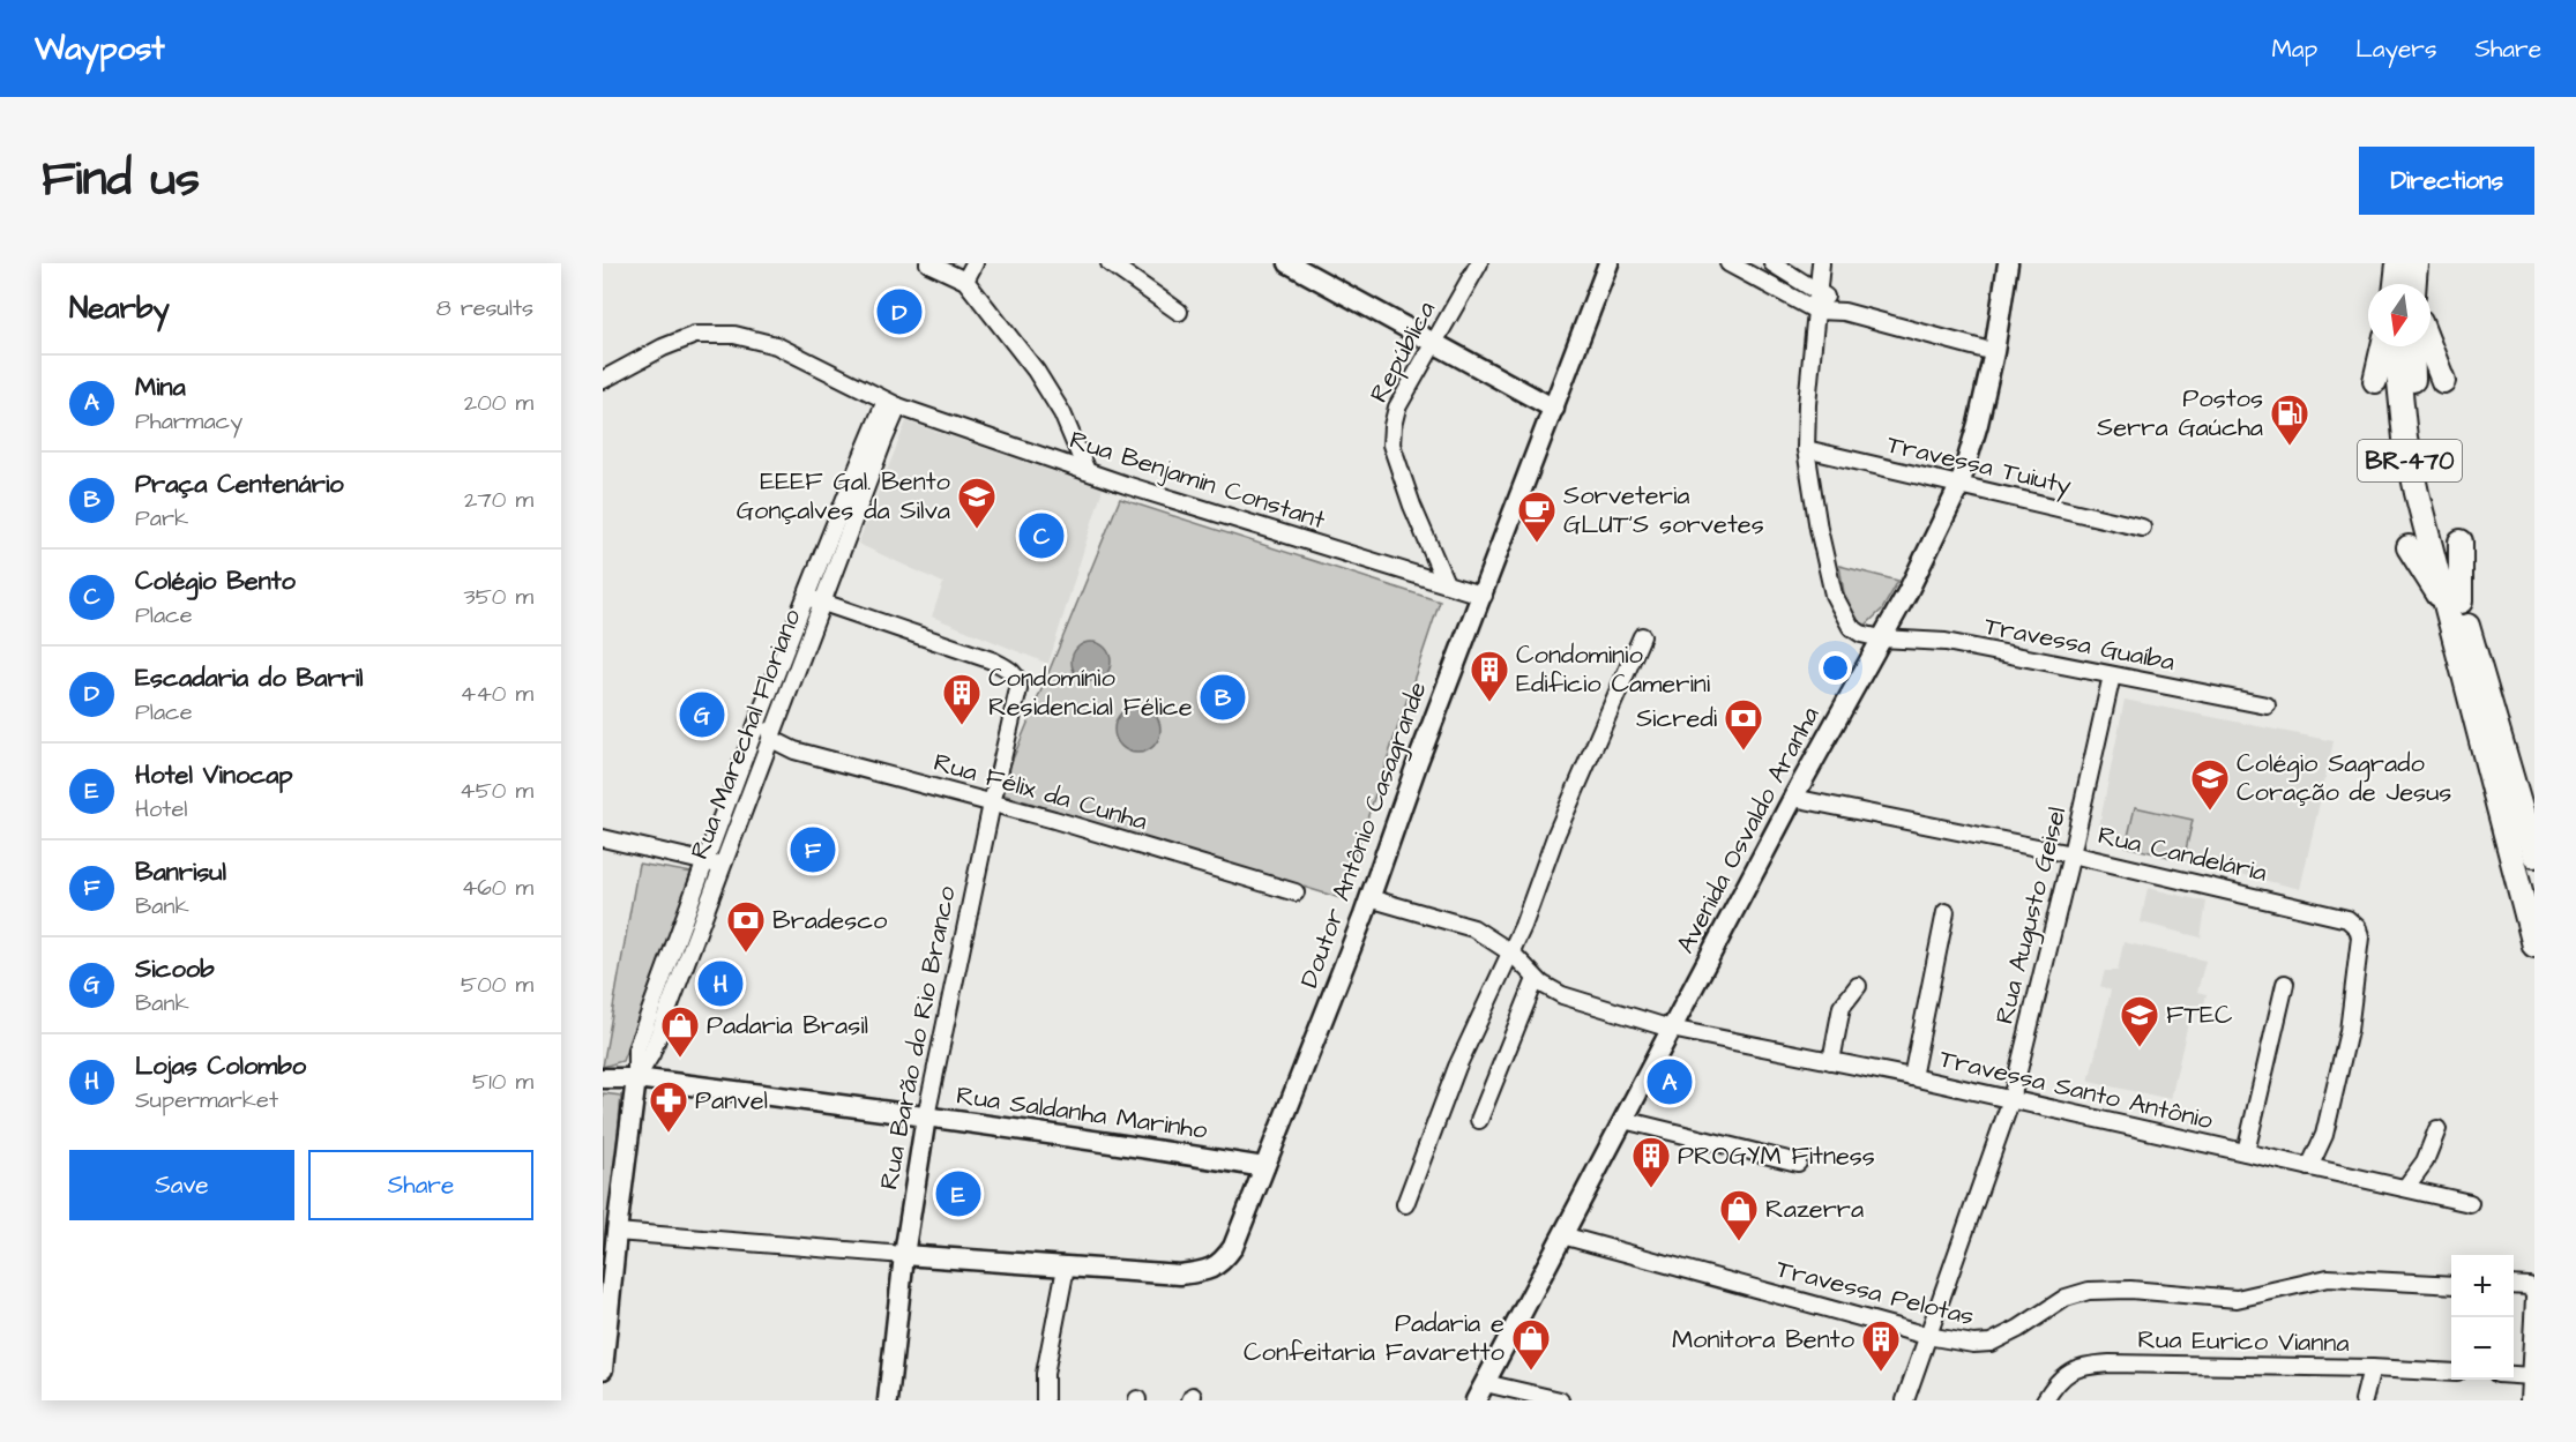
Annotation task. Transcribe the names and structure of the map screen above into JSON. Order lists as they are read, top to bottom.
{
  "streets": {
    "highway": ["BR-470"],
    "main road": [
      "Avenida Osvaldo Aranha",
      "Doutor Antônio Casagrande",
      "Rua Barão do Rio Branco",
      "Rua Saldanha Marinho"
    ],
    "street": [
      "República",
      "Travessa Tuiuty",
      "Rua Benjamin Constant",
      "Travessa Guaíba",
      "Rua Marechal Floriano",
      "Rua Félix da Cunha",
      "Rua Candelária",
      "Rua Augusto Geisel",
      "Travessa Santo Antônio",
      "Travessa Pelotas",
      "Rua Eurico Vianna"
    ]
  },
  "crossings": [
    ["República", "Rua Benjamin Constant"],
    ["Travessa Tuiuty", "Avenida Osvaldo Aranha"],
    ["Rua Benjamin Constant", "Rua Marechal Floriano"],
    ["Rua Benjamin Constant", "Doutor Antônio Casagrande"],
    ["Travessa Guaíba", "Avenida Osvaldo Aranha"],
    ["Travessa Guaíba", "Rua Augusto Geisel"],
    ["Rua Marechal Floriano", "Rua Félix da Cunha"],
    ["Rua Marechal Floriano", "Rua Barão do Rio Branco"],
    ["Rua Marechal Floriano", "Rua Saldanha Marinho"],
    ["Rua Félix da Cunha", "Rua Barão do Rio Branco"],
    ["Avenida Osvaldo Aranha", "Rua Candelária"],
    ["Avenida Osvaldo Aranha", "Travessa Santo Antônio"],
    ["Avenida Osvaldo Aranha", "Travessa Pelotas"],
    ["Doutor Antônio Casagrande", "Travessa Santo Antônio"],
    ["Doutor Antônio Casagrande", "Rua Saldanha Marinho"],
    ["Rua Candelária", "Rua Augusto Geisel"],
    ["Rua Candelária", "Travessa Santo Antônio"],
    ["Rua Augusto Geisel", "Travessa Santo Antônio"],
    ["Rua Augusto Geisel", "Travessa Pelotas"],
    ["Rua Barão do Rio Branco", "Rua Saldanha Marinho"]
  ],
  "places": {
    "fuel station": ["Postos Serra Gaúcha"],
    "school or university": ["EEEF Gal. Bento Gonçalves da Silva", "Colégio Sagrado Coração de Jesus", "FTEC"],
    "cafe": ["Sorveteria GLUT'S sorvetes"],
    "building": [
      "Condominio Edificio Camerini",
      "Condomínio Residencial Félice",
      "PROGYM Fitness",
      "Monitora Bento"
    ],
    "bank": ["Sicredi", "Bradesco"],
    "shop": ["Padaria Brasil", "Razerra", "Padaria e Confeitaria Favaretto"],
    "pharmacy": ["Panvel"]
  },
  "north": "bottom",
  "page": {
    "header": "Waypost",
    "nav": ["Map", "Layers", "Share"],
    "title": "Find us",
    "buttons": [
      "Directions",
      ["Save", "Share"]
    ],
    "heading": ["Nearby", "8 results"],
    "pins": [
      "D",
      "C",
      "B",
      "G",
      "F",
      "H",
      "A",
      "E"
    ],
    "list": [
      {
        "mark": "A",
        "name": "Mina",
        "note": "Pharmacy",
        "value": "200 m"
      },
      {
        "mark": "B",
        "name": "Praça Centenário",
        "note": "Park",
        "value": "270 m"
      },
      {
        "mark": "C",
        "name": "Colégio Bento",
        "note": "Place",
        "value": "350 m"
      },
      {
        "mark": "D",
        "name": "Escadaria do Barril",
        "note": "Place",
        "value": "440 m"
      },
      {
        "mark": "E",
        "name": "Hotel Vinocap",
        "note": "Hotel",
        "value": "450 m"
      },
      {
        "mark": "F",
        "name": "Banrisul",
        "note": "Bank",
        "value": "460 m"
      },
      {
        "mark": "G",
        "name": "Sicoob",
        "note": "Bank",
        "value": "500 m"
      },
      {
        "mark": "H",
        "name": "Lojas Colombo",
        "note": "Supermarket",
        "value": "510 m"
      }
    ],
    "map_buttons": ["+", "−"]
  }
}
